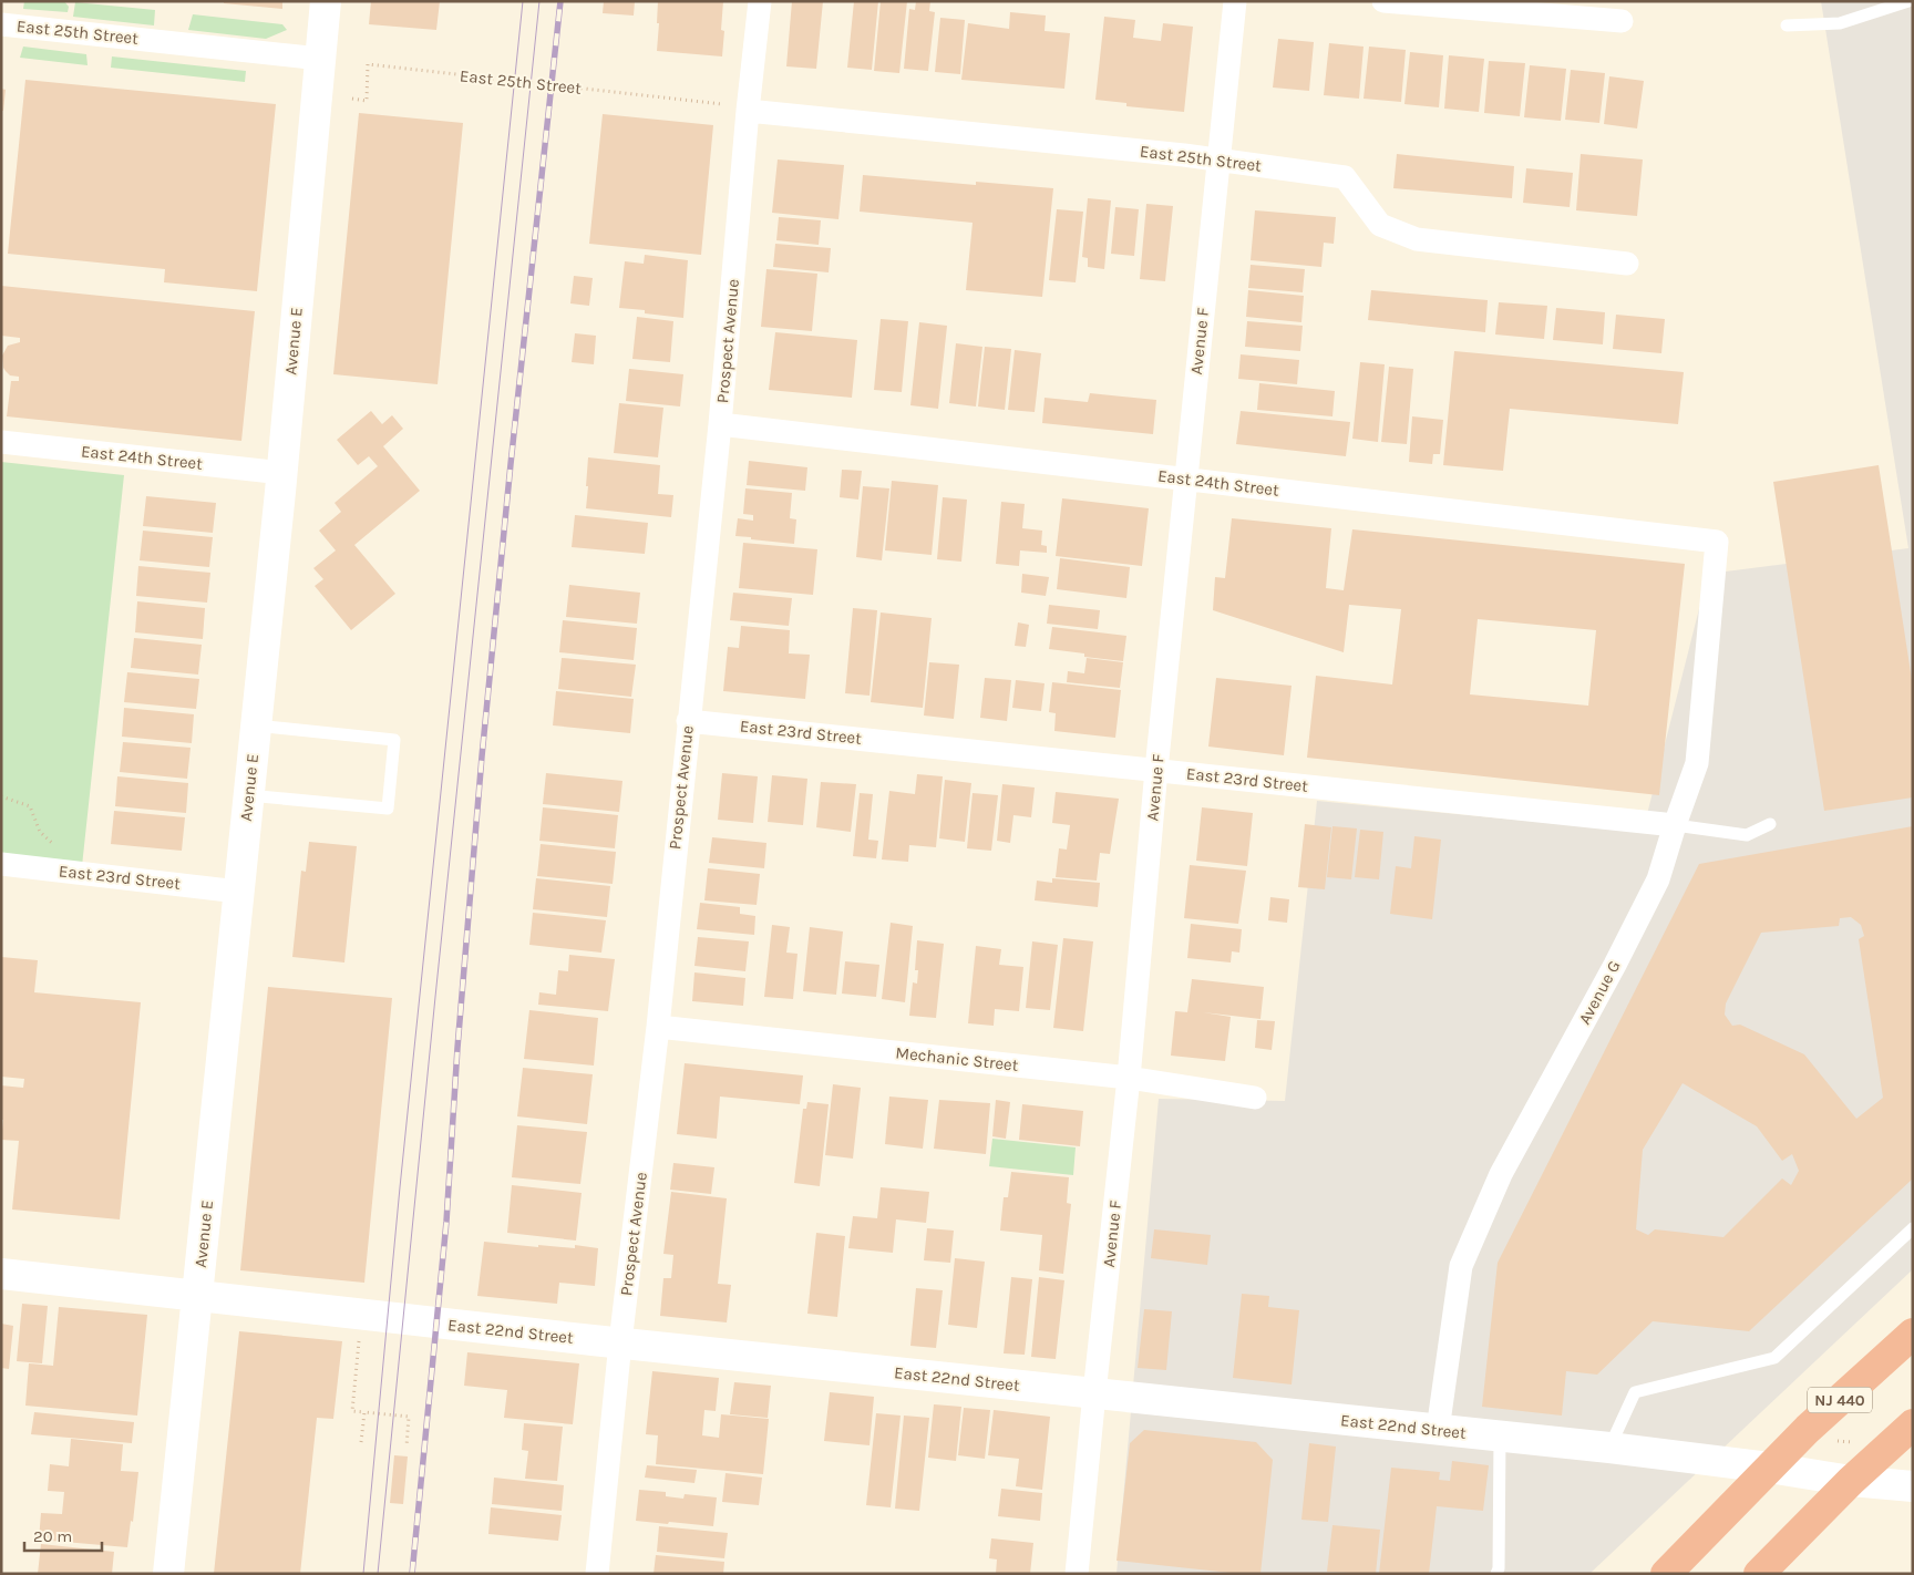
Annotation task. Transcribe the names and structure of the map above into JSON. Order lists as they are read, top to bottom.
{
  "streets": {
    "highway": ["NJ 440"],
    "street": [
      "East 25th Street",
      "Avenue E",
      "Prospect Avenue",
      "Avenue F",
      "East 24th Street",
      "East 23rd Street",
      "Avenue G",
      "Mechanic Street",
      "East 22nd Street"
    ]
  },
  "crossings": [
    ["East 25th Street", "Avenue E"],
    ["East 25th Street", "Prospect Avenue"],
    ["East 25th Street", "Avenue F"],
    ["Avenue E", "East 24th Street"],
    ["Avenue E", "East 23rd Street"],
    ["Avenue E", "East 22nd Street"],
    ["Prospect Avenue", "East 24th Street"],
    ["Prospect Avenue", "East 23rd Street"],
    ["Prospect Avenue", "Mechanic Street"],
    ["Prospect Avenue", "East 22nd Street"],
    ["Avenue F", "East 24th Street"],
    ["Avenue F", "East 23rd Street"],
    ["Avenue F", "Mechanic Street"],
    ["Avenue F", "East 22nd Street"],
    ["East 24th Street", "Avenue G"],
    ["East 23rd Street", "Avenue G"],
    ["Avenue G", "East 22nd Street"],
    ["East 22nd Street", "NJ 440"]
  ],
  "scale_bar": "20 m"
}
